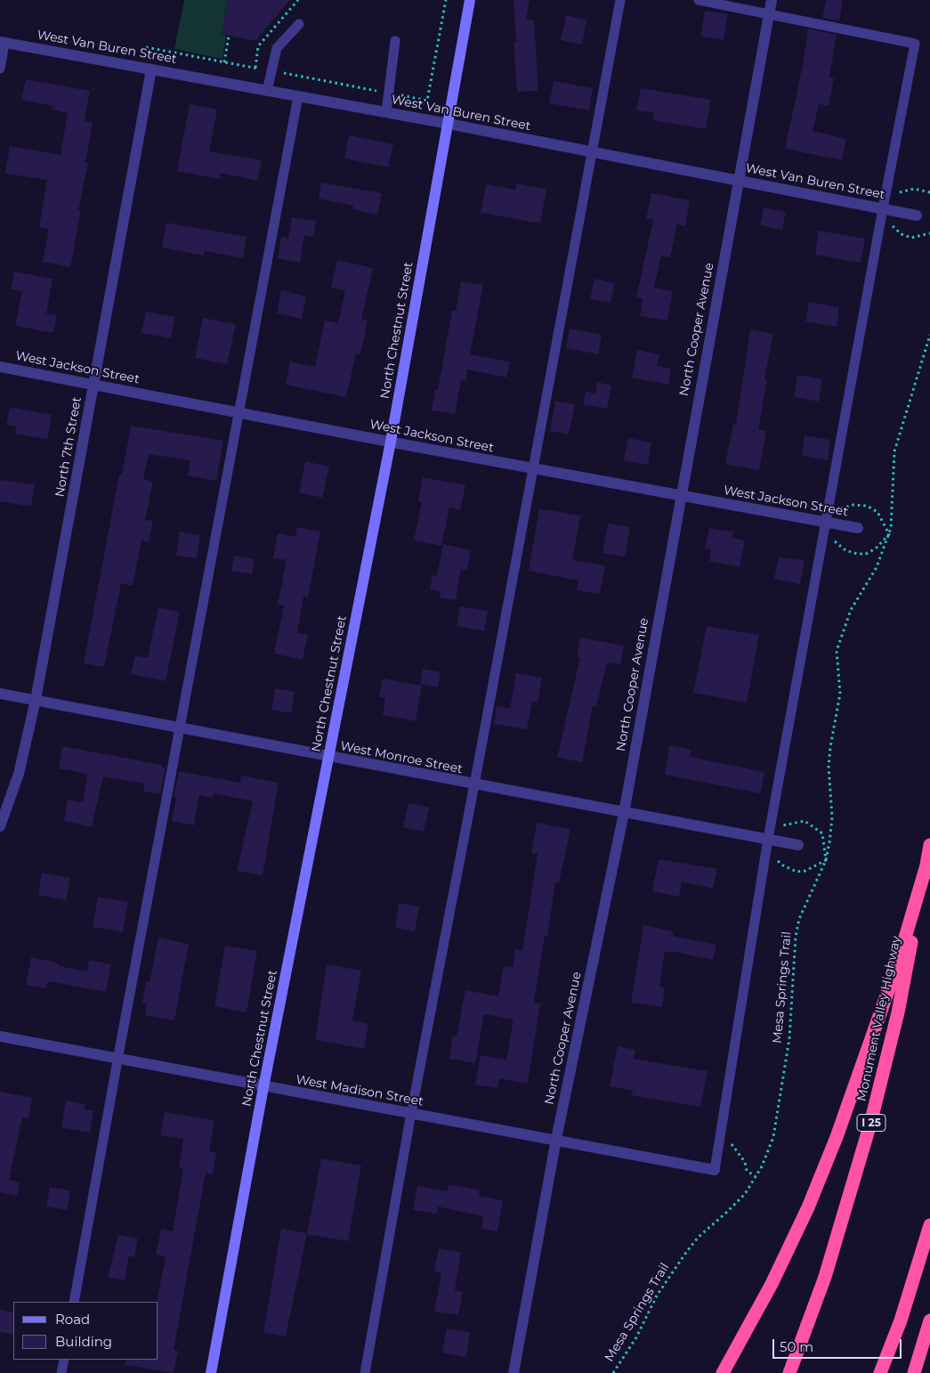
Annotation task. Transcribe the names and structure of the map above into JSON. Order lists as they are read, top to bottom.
{
  "streets": {
    "highway": ["Monument Valley Highway", "I 25"],
    "main road": ["North Chestnut Street"],
    "street": [
      "West Van Buren Street",
      "North Cooper Avenue",
      "West Jackson Street",
      "North 7th Street",
      "West Monroe Street",
      "West Madison Street"
    ],
    "path": ["Mesa Springs Trail"]
  },
  "crossings": [
    ["West Van Buren Street", "North Cooper Avenue"],
    ["West Van Buren Street", "North Chestnut Street"],
    ["West Van Buren Street", "North 7th Street"],
    ["North Cooper Avenue", "West Jackson Street"],
    ["North Cooper Avenue", "West Monroe Street"],
    ["North Cooper Avenue", "West Madison Street"],
    ["North Chestnut Street", "West Jackson Street"],
    ["North Chestnut Street", "West Monroe Street"],
    ["North Chestnut Street", "West Madison Street"],
    ["West Jackson Street", "North 7th Street"],
    ["North 7th Street", "West Monroe Street"]
  ],
  "legend": ["Road", "Building"],
  "scale_bar": "50 m"
}
